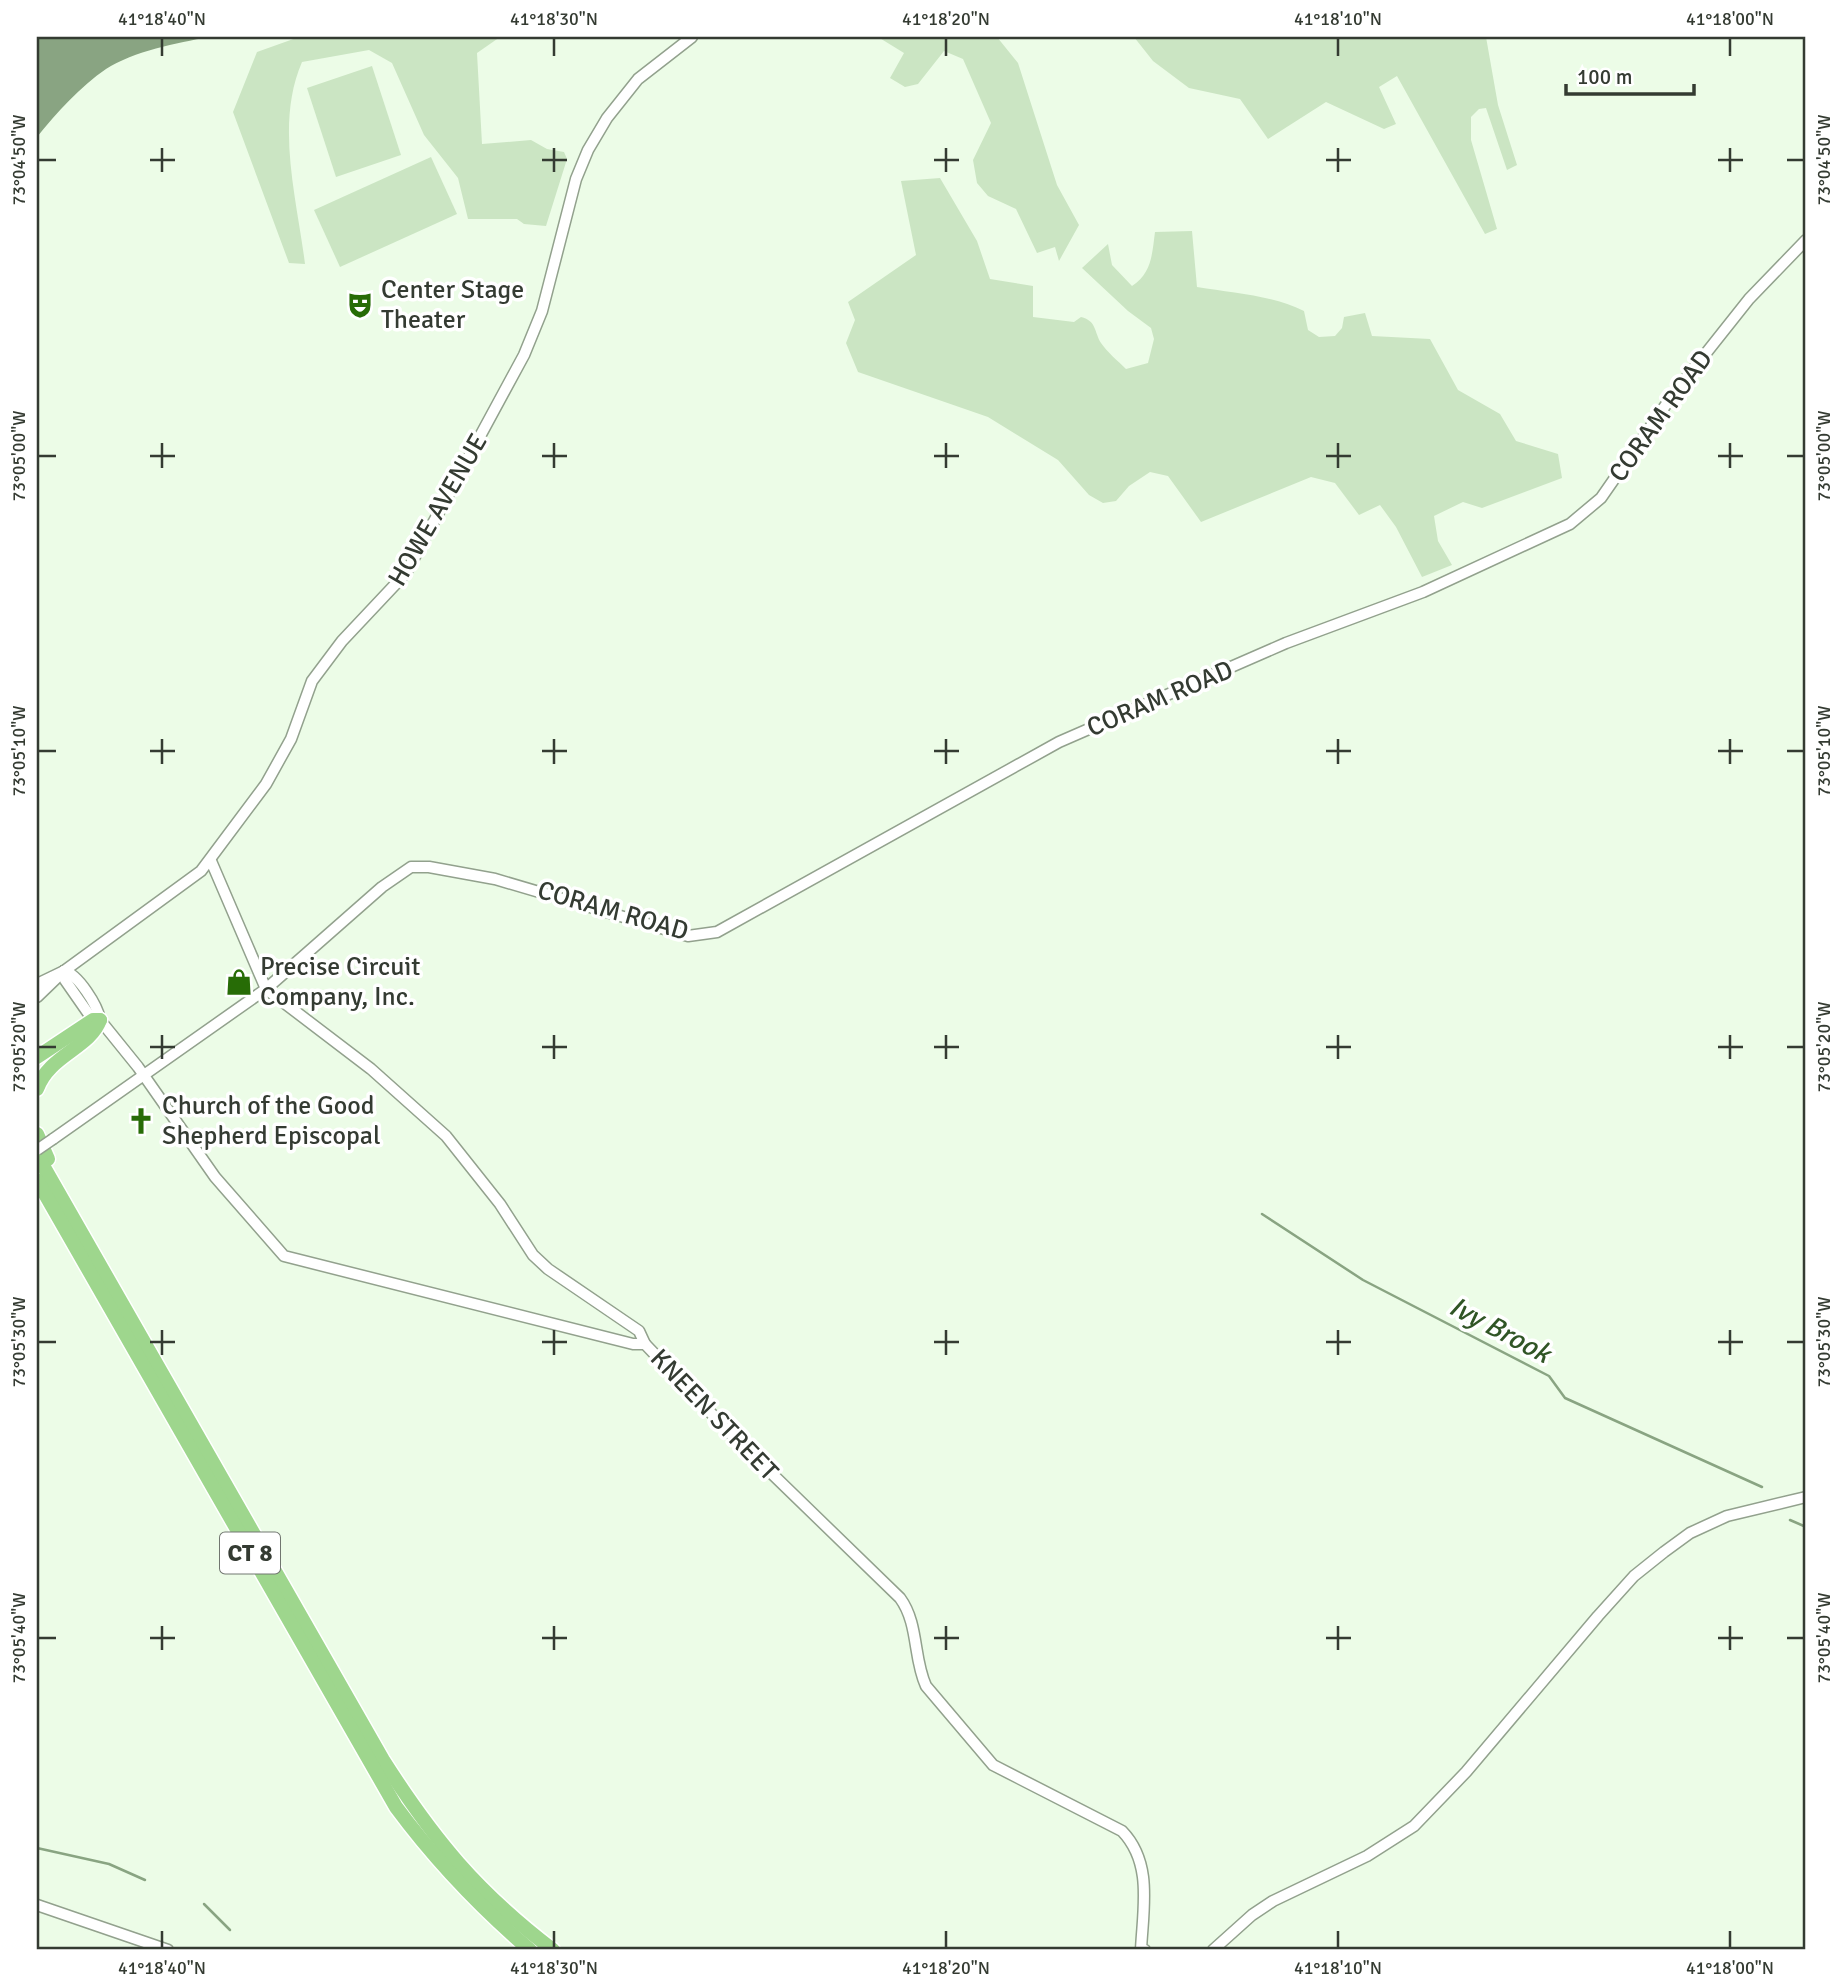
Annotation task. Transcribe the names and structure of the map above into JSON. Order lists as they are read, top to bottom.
{
  "streets": {
    "highway": ["CT 8"],
    "street": ["CORAM ROAD", "HOWE AVENUE", "KNEEN STREET"]
  },
  "crossings": [
    ["HOWE AVENUE", "KNEEN STREET"]
  ],
  "water": ["Ivy Brook"],
  "places": {
    "theatre": ["Center Stage Theater"],
    "shop": ["Precise Circuit Company, Inc."],
    "church": ["Church of the Good Shepherd Episcopal"]
  },
  "scale_bar": "100 m",
  "coordinates": [
    "41°18'40\"N",
    "41°18'30\"N",
    "41°18'20\"N",
    "41°18'10\"N",
    "41°18'00\"N",
    "73°04'50\"W",
    "73°05'00\"W",
    "73°05'10\"W",
    "73°05'20\"W",
    "73°05'30\"W",
    "73°05'40\"W"
  ]
}
